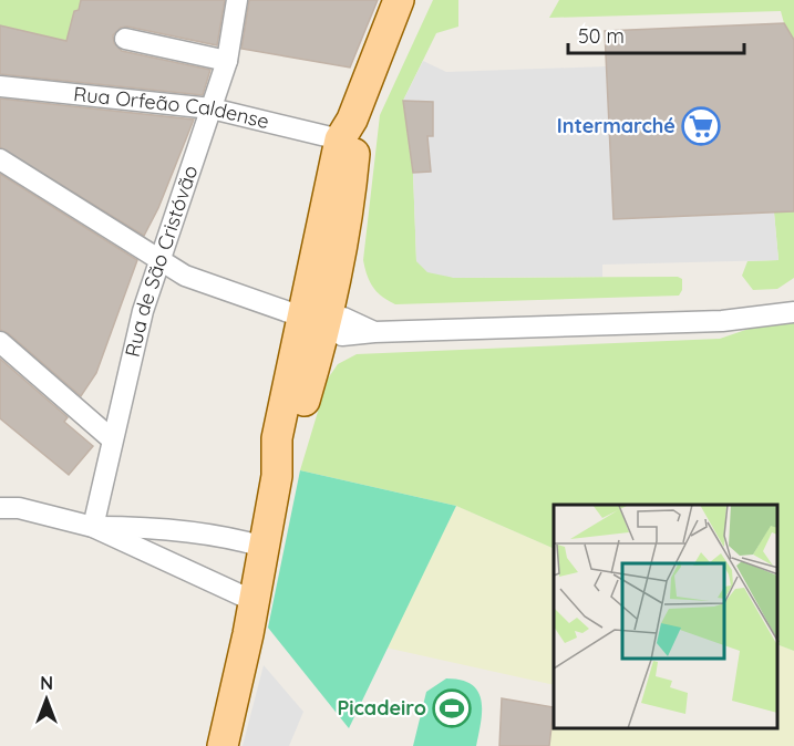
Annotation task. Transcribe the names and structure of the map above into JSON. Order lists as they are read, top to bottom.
{
  "streets": {
    "street": ["Rua Orfeão Caldense", "Rua de São Cristóvão"]
  },
  "crossings": [
    ["Rua Orfeão Caldense", "Rua de São Cristóvão"]
  ],
  "places": {
    "supermarket": ["Intermarché"],
    "sports": ["Picadeiro"]
  },
  "scale_bar": "50 m",
  "north": "top"
}
